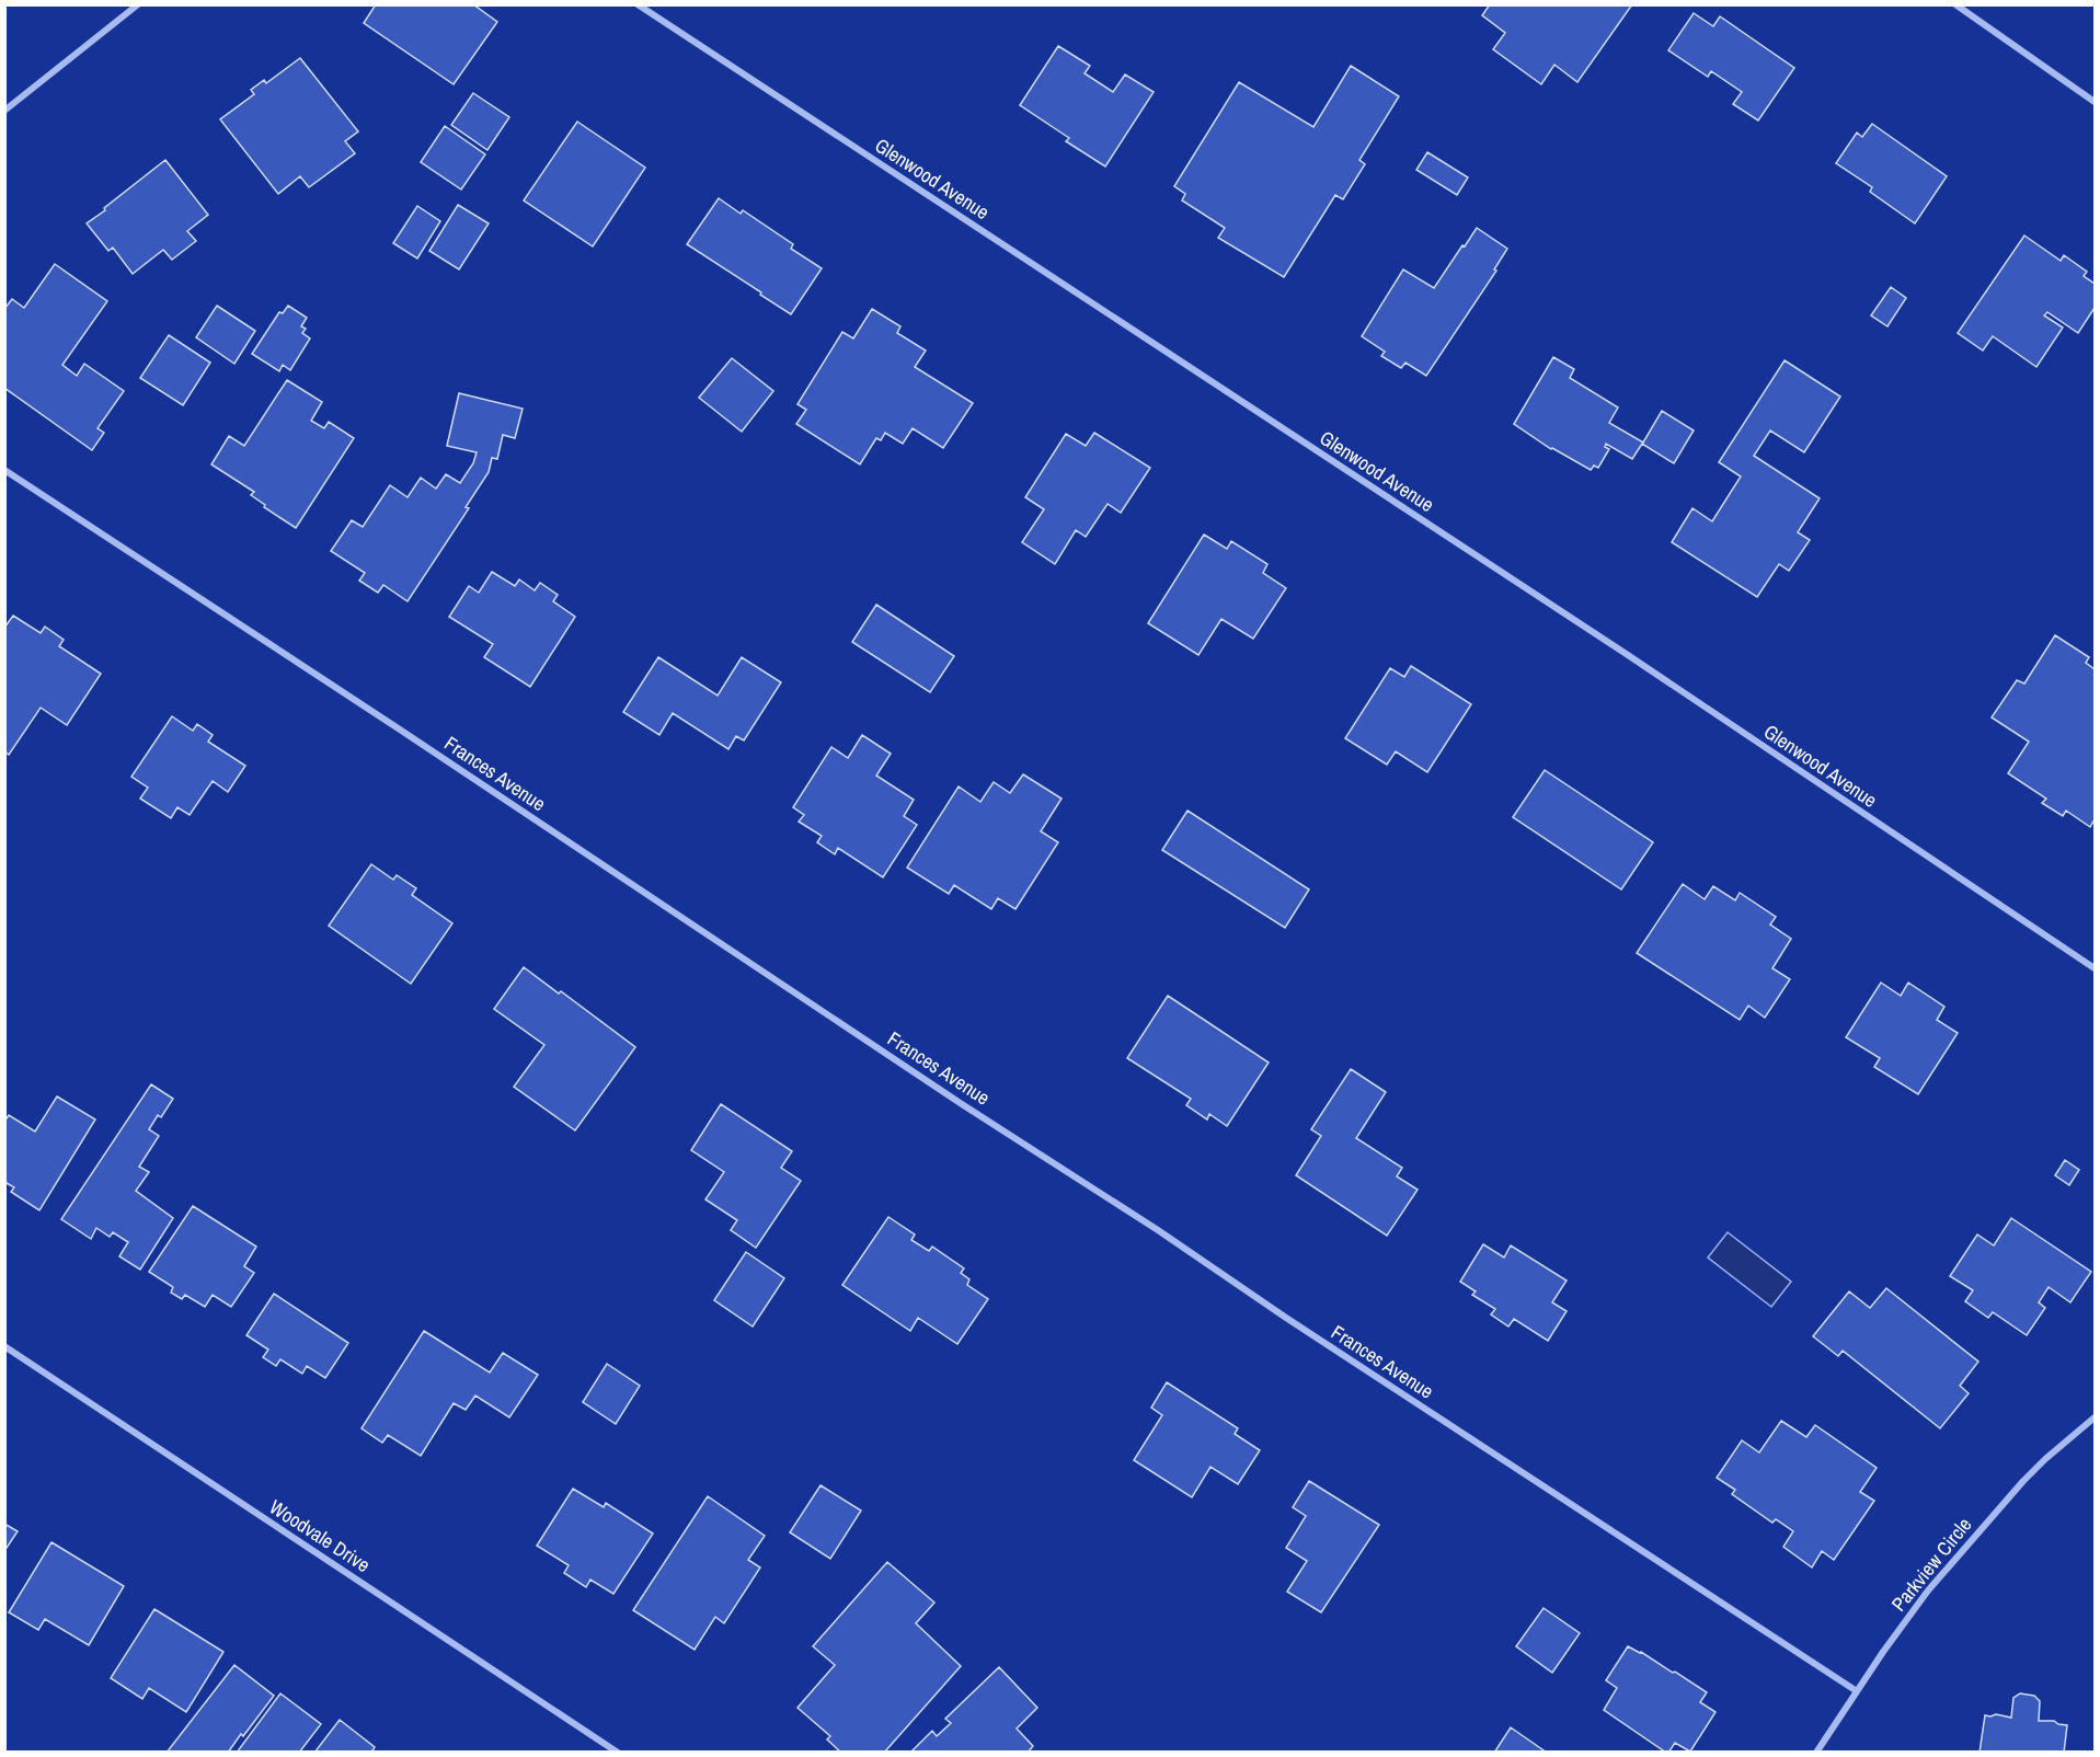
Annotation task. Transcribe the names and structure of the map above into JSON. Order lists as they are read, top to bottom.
{
  "streets": {
    "street": [
      "Glenwood Avenue",
      "Frances Avenue",
      "Woodvale Drive",
      "Parkview Circle"
    ]
  },
  "crossings": [
    ["Frances Avenue", "Parkview Circle"]
  ]
}
